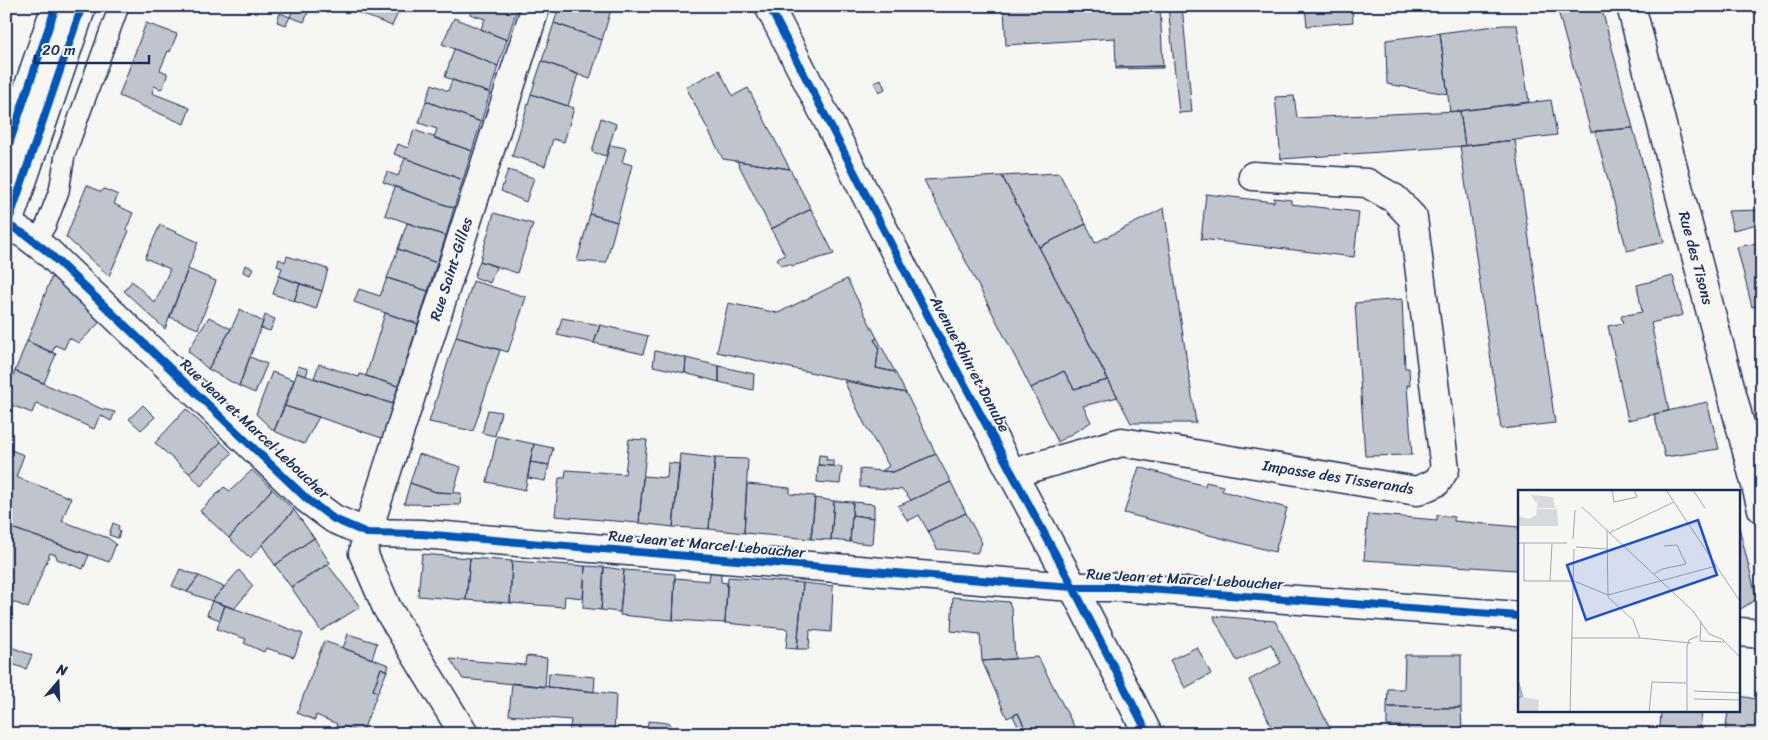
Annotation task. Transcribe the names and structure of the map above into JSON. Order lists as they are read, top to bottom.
{
  "streets": {
    "street": [
      "Rue des Tisons",
      "Rue Saint-Gilles",
      "Avenue Rhin et Danube",
      "Rue Jean et Marcel Leboucher",
      "Impasse des Tisserands"
    ]
  },
  "crossings": [
    ["Rue Saint-Gilles", "Rue Jean et Marcel Leboucher"],
    ["Avenue Rhin et Danube", "Rue Jean et Marcel Leboucher"],
    ["Avenue Rhin et Danube", "Impasse des Tisserands"]
  ],
  "scale_bar": "20 m",
  "north": "top"
}
